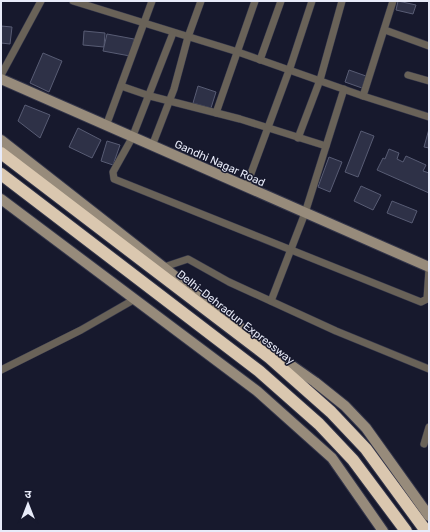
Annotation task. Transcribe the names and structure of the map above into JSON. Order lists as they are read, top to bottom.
{
  "streets": {
    "highway": ["Delhi-Dehradun Expressway"],
    "street": ["Gandhi Nagar Road"]
  },
  "north": "top"
}
